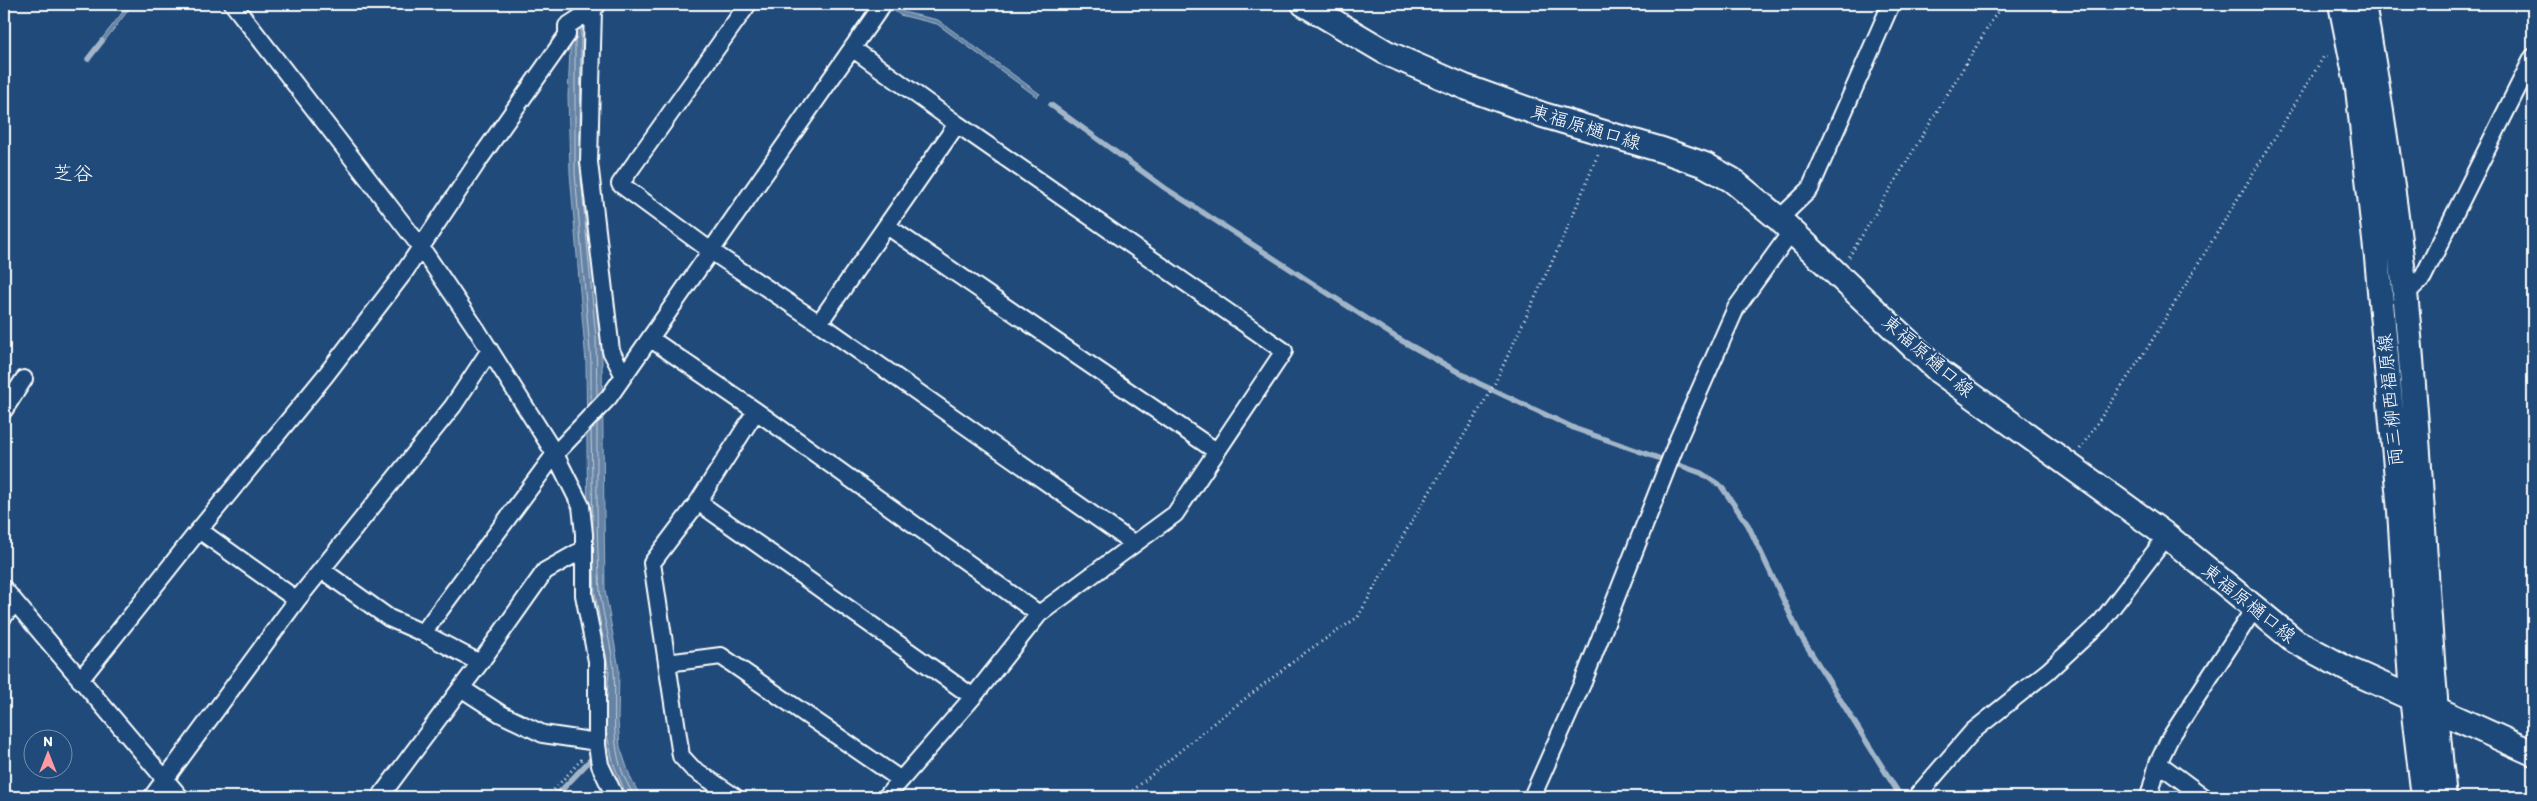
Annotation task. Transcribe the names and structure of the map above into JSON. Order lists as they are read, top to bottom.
{
  "streets": {
    "main road": ["東福原樋口線", "両三柳西福原線"]
  },
  "crossings": [
    ["東福原樋口線", "両三柳西福原線"]
  ],
  "districts": ["芝谷"],
  "north": "top"
}
